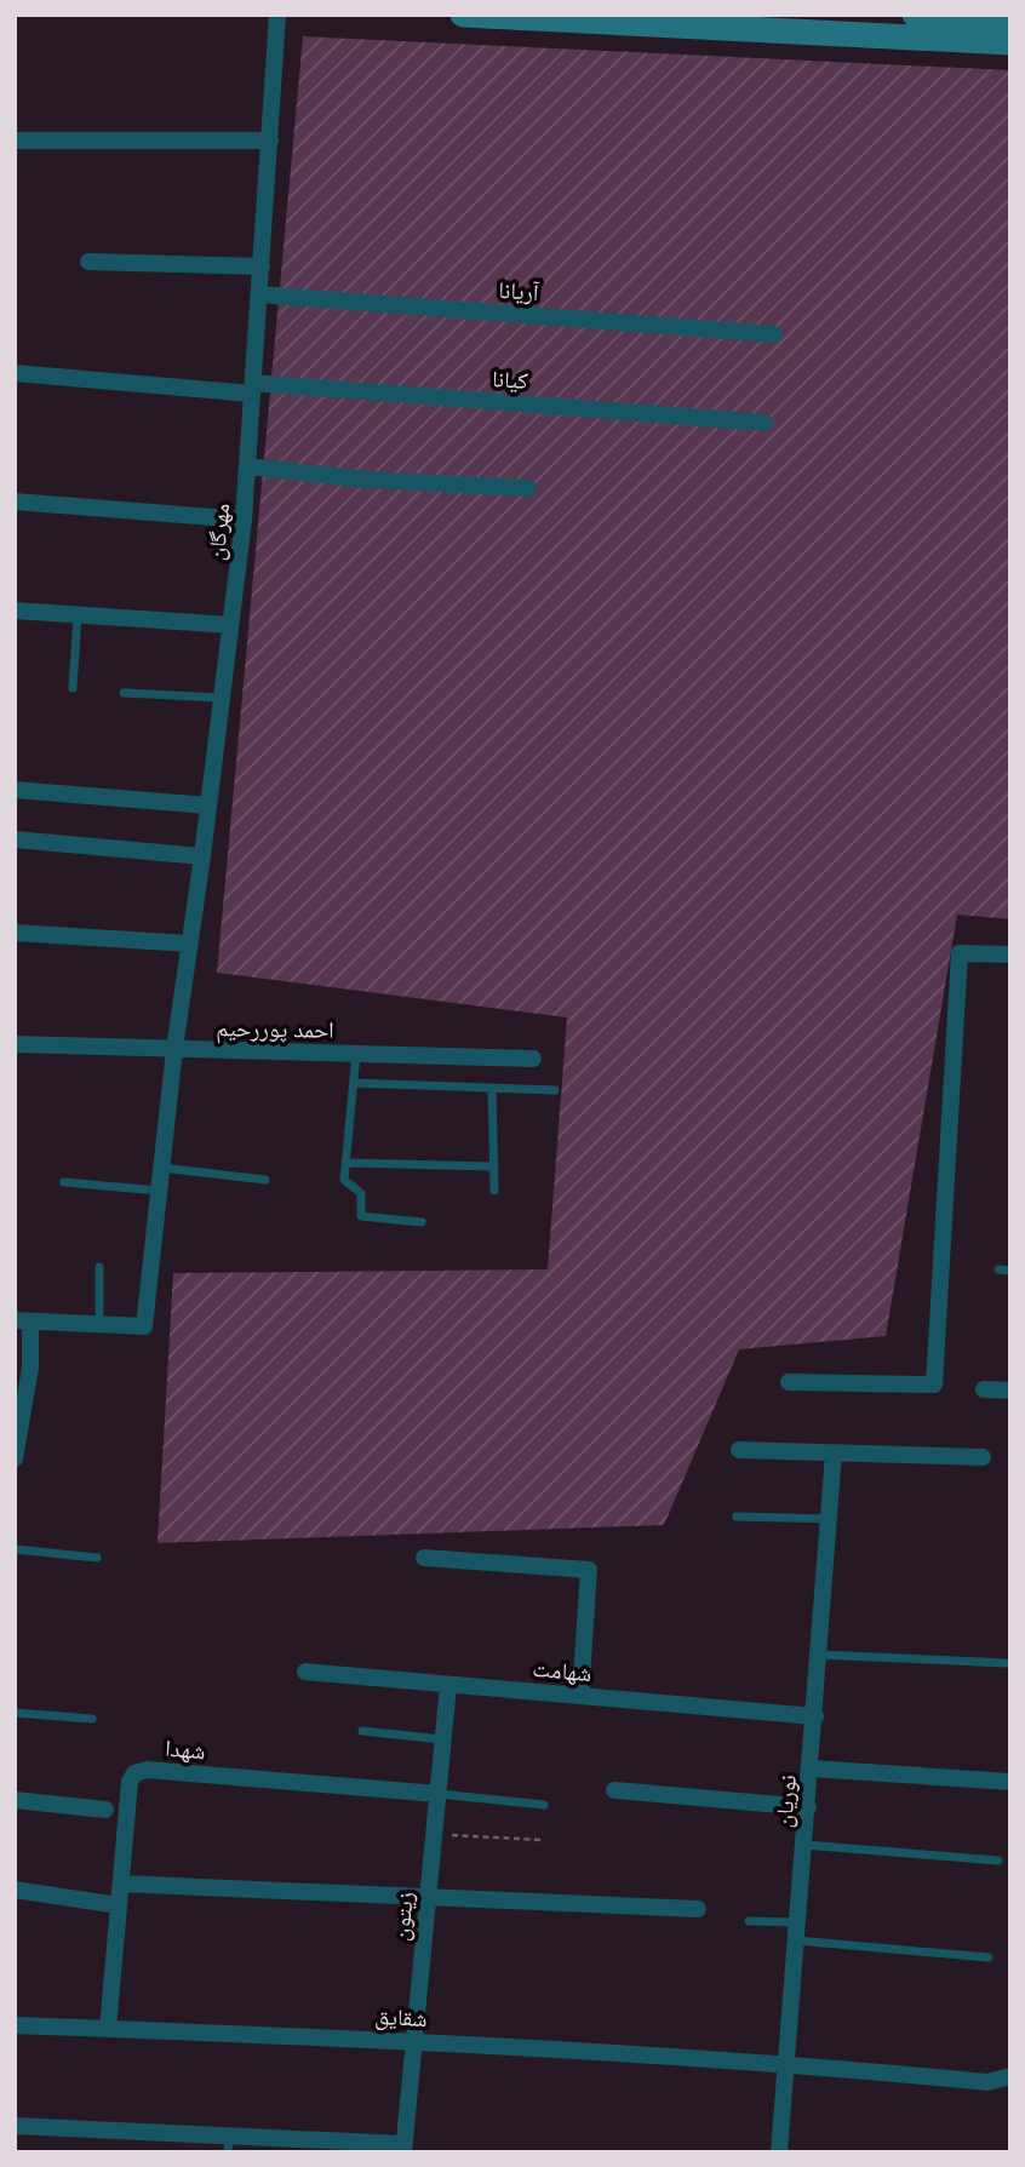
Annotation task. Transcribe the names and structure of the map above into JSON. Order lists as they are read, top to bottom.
{
  "streets": {
    "street": [
      "آریانا",
      "کیانا",
      "مهرگان",
      "احمد پوررحیم",
      "شهامت",
      "شهدا",
      "نوریان",
      "زیتون",
      "شقایق"
    ]
  },
  "crossings": [
    ["آریانا", "مهرگان"],
    ["کیانا", "مهرگان"],
    ["مهرگان", "احمد پوررحیم"],
    ["شهامت", "نوریان"],
    ["شهامت", "زیتون"],
    ["شهدا", "زیتون"],
    ["شهدا", "شقایق"],
    ["نوریان", "شقایق"],
    ["زیتون", "شقایق"]
  ]
}
